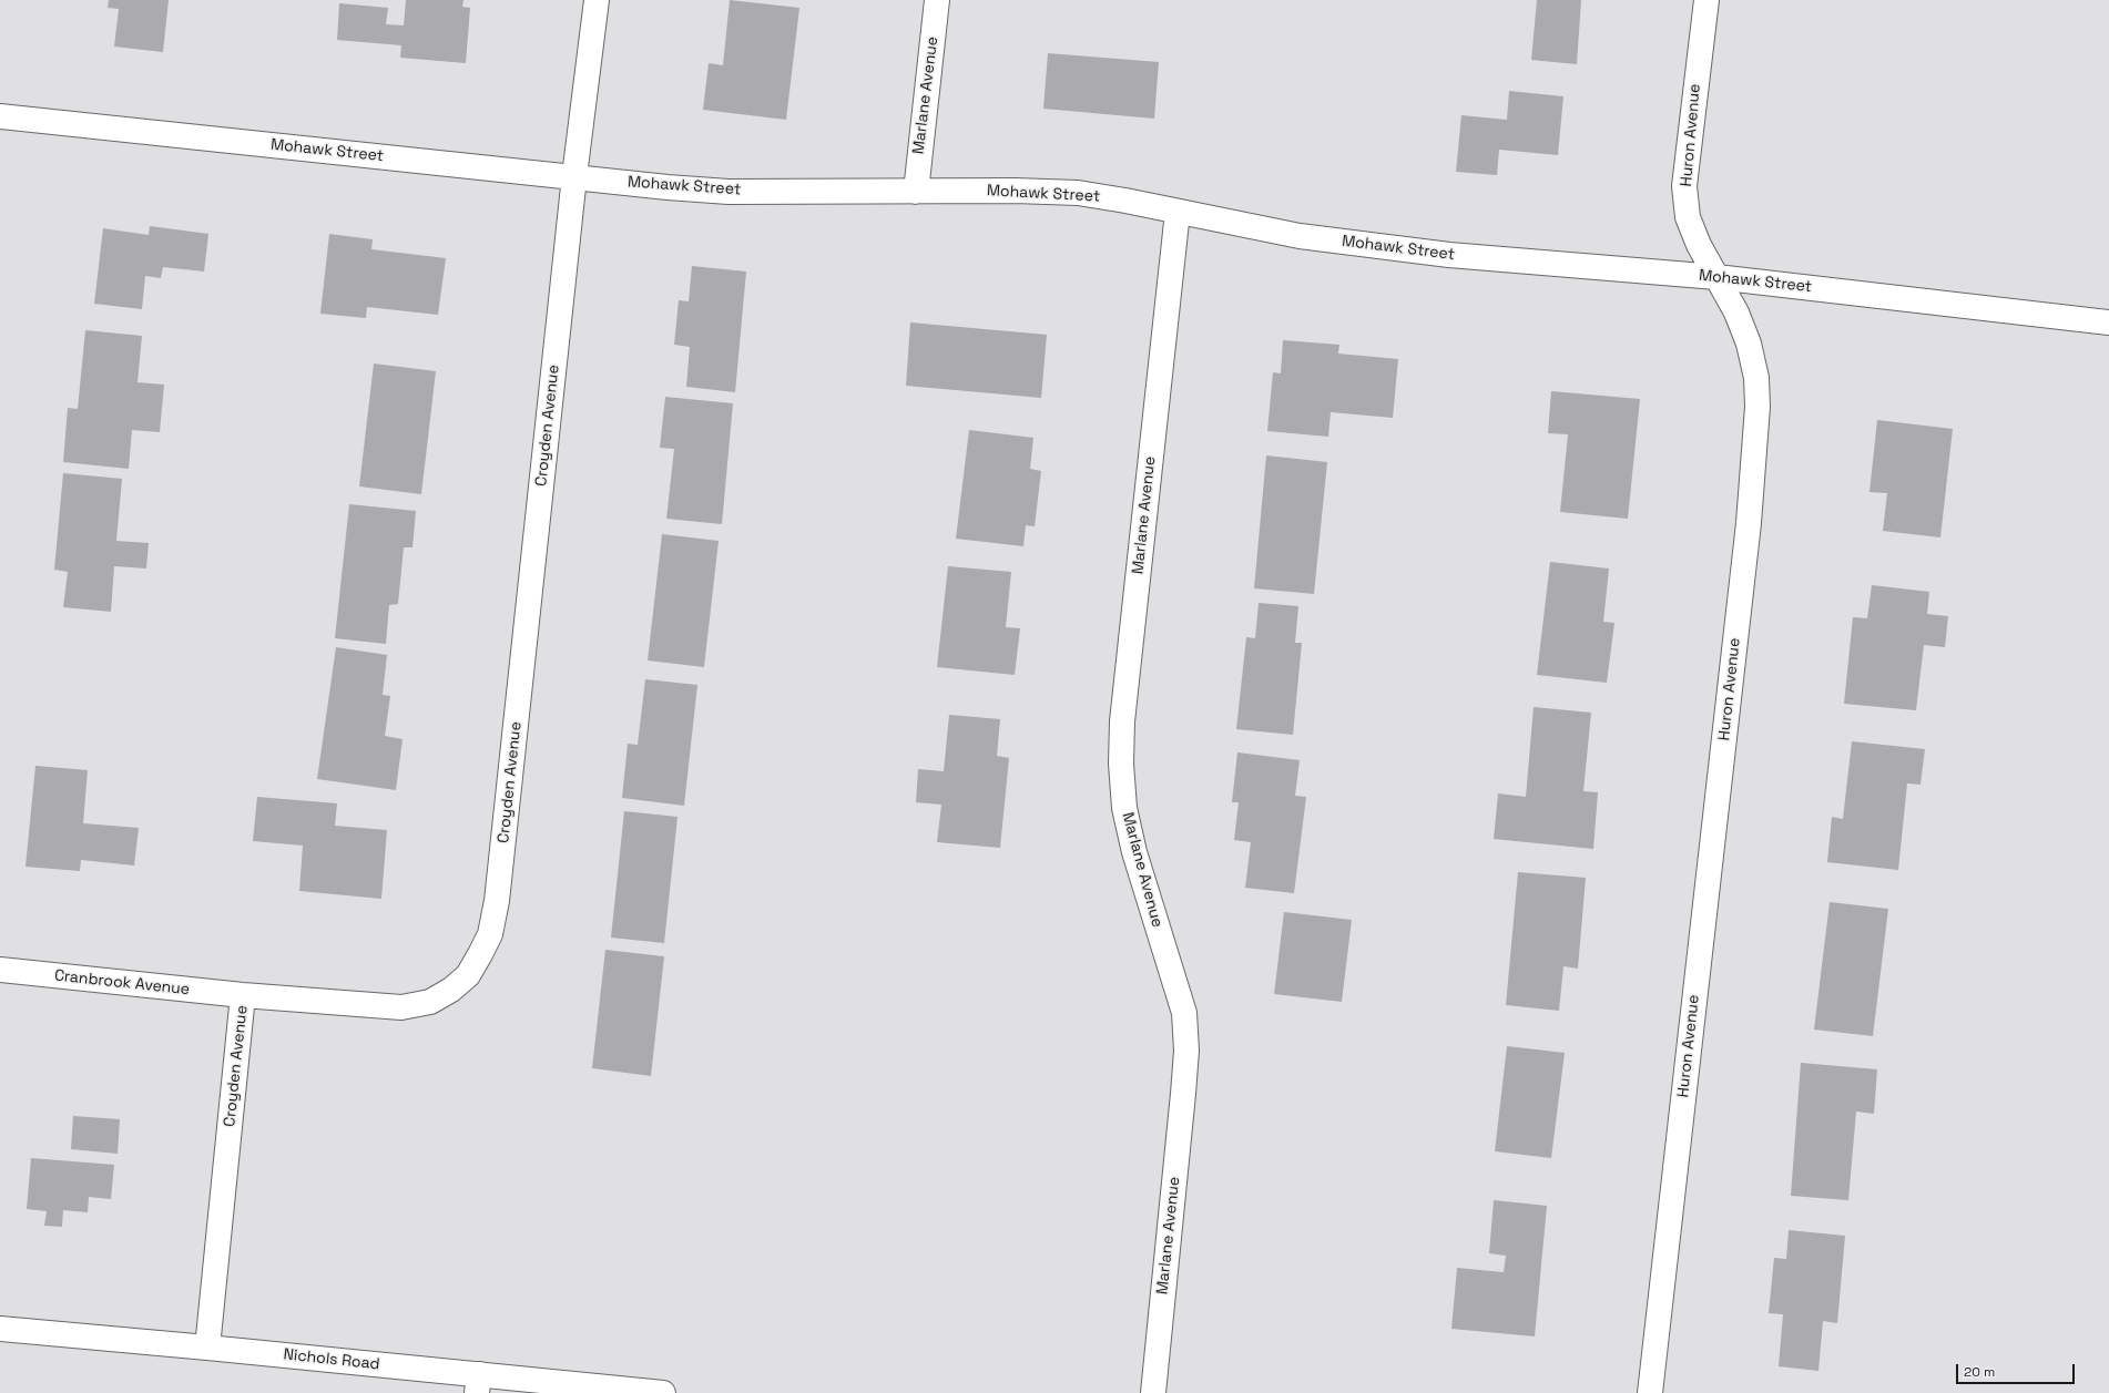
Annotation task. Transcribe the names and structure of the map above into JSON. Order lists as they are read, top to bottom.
{
  "streets": {
    "street": [
      "Marlane Avenue",
      "Huron Avenue",
      "Mohawk Street",
      "Croyden Avenue",
      "Cranbrook Avenue",
      "Nichols Road"
    ]
  },
  "crossings": [
    ["Marlane Avenue", "Mohawk Street"],
    ["Huron Avenue", "Mohawk Street"],
    ["Mohawk Street", "Croyden Avenue"],
    ["Croyden Avenue", "Cranbrook Avenue"],
    ["Croyden Avenue", "Nichols Road"]
  ],
  "scale_bar": "20 m"
}
